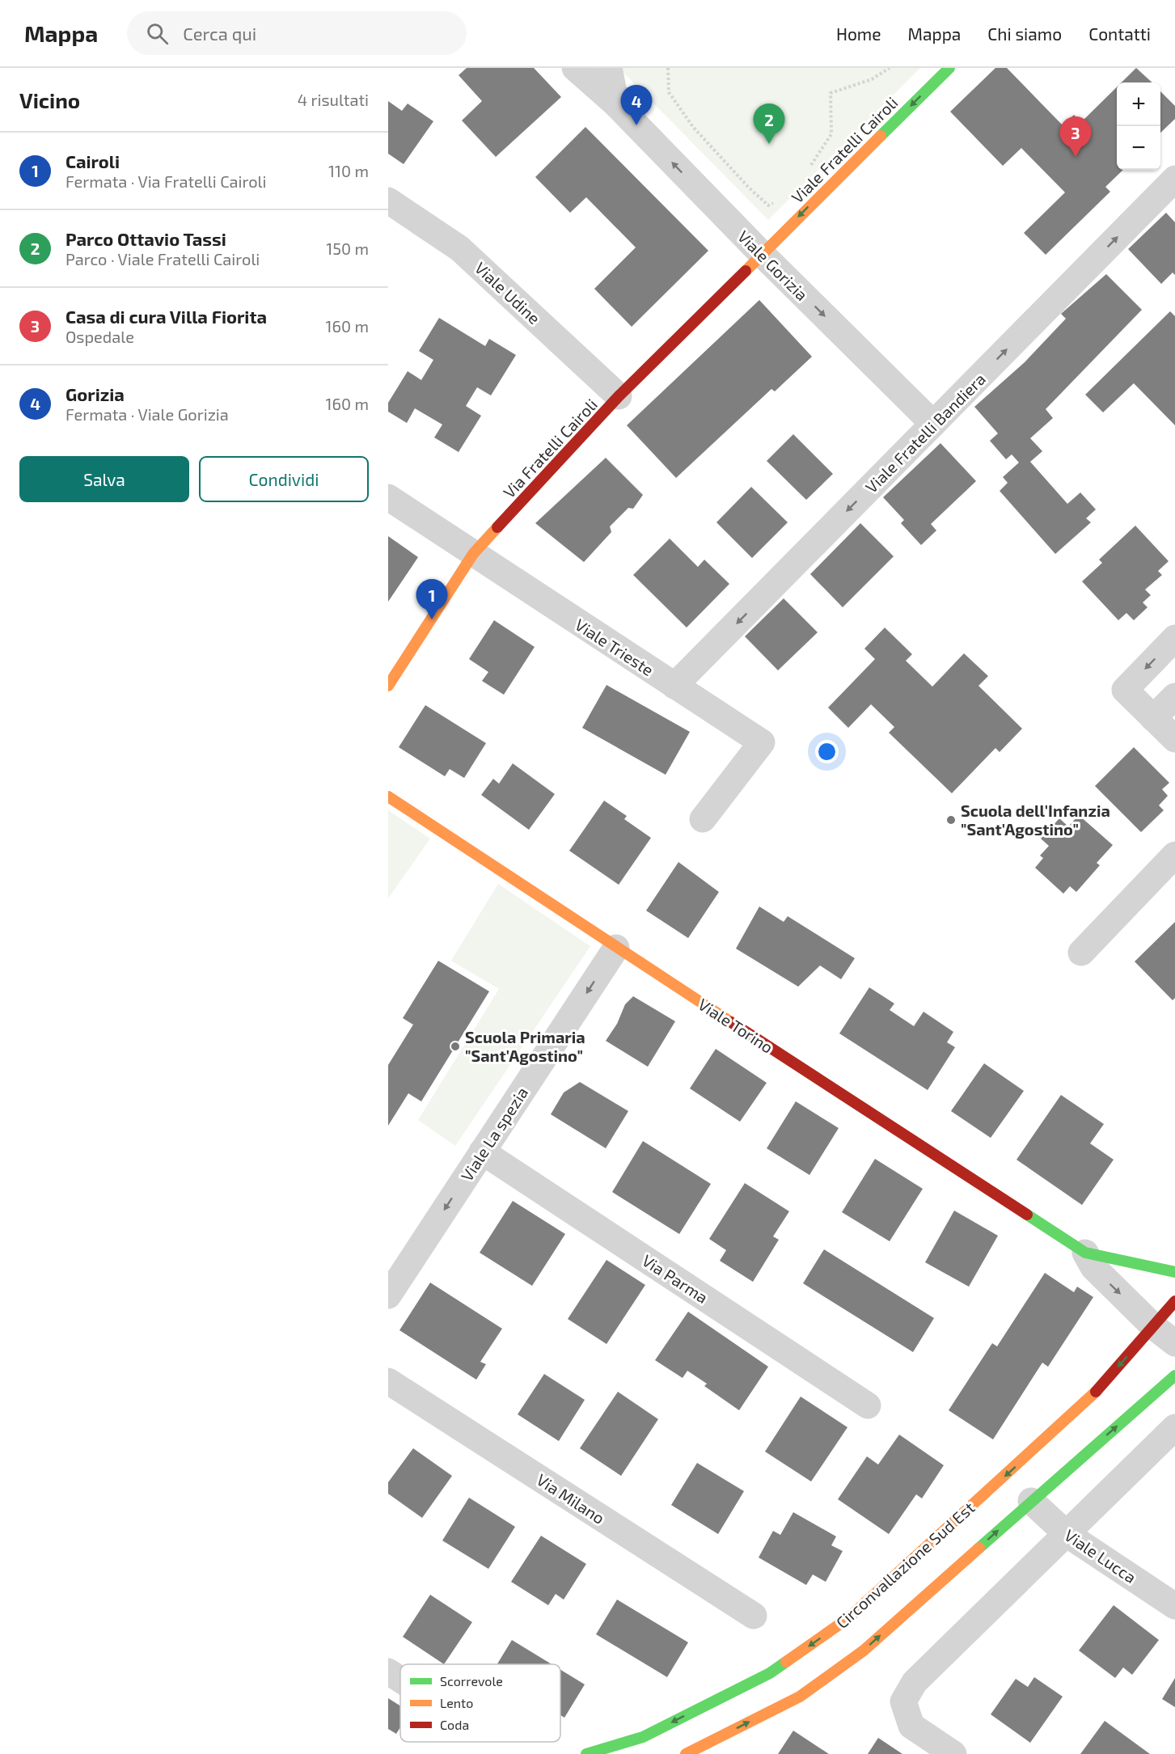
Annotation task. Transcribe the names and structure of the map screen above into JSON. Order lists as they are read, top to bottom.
{
  "streets": {
    "street": [
      "Viale Fratelli Cairoli",
      "Viale Gorizia",
      "Viale Udine",
      "Viale Fratelli Bandiera",
      "Via Fratelli Cairoli",
      "Viale Trieste",
      "Viale Torino",
      "Viale La spezia",
      "Via Parma",
      "Via Milano",
      "Viale Lucca",
      "Circonvallazione Sud Est"
    ]
  },
  "crossings": [
    ["Viale Fratelli Cairoli", "Viale Gorizia"],
    ["Viale Fratelli Cairoli", "Via Fratelli Cairoli"],
    ["Viale Gorizia", "Viale Fratelli Bandiera"],
    ["Viale Gorizia", "Via Fratelli Cairoli"],
    ["Viale Udine", "Via Fratelli Cairoli"],
    ["Viale Fratelli Bandiera", "Viale Trieste"],
    ["Via Fratelli Cairoli", "Viale Trieste"],
    ["Viale Torino", "Viale La spezia"],
    ["Viale Torino", "Circonvallazione Sud Est"],
    ["Viale La spezia", "Via Parma"]
  ],
  "one_way": ["Viale Fratelli Cairoli", "Viale La spezia"],
  "places": ["Scuola dell'Infanzia \"Sant'Agostino\"", "Scuola Primaria \"Sant'Agostino\""],
  "legend": ["Scorrevole", "Lento", "Coda"],
  "page": {
    "header": "Mappa",
    "search": "Cerca qui",
    "nav": [
      "Home",
      "Mappa",
      "Chi siamo",
      "Contatti"
    ],
    "heading": ["Vicino", "4 risultati"],
    "map_buttons": ["+", "−"],
    "pins": [
      "4",
      "2",
      "3",
      "1"
    ],
    "list": [
      {
        "mark": "1",
        "name": "Cairoli",
        "note": "Fermata · Via Fratelli Cairoli",
        "value": "110 m"
      },
      {
        "mark": "2",
        "name": "Parco Ottavio Tassi",
        "note": "Parco · Viale Fratelli Cairoli",
        "value": "150 m"
      },
      {
        "mark": "3",
        "name": "Casa di cura Villa Fiorita",
        "note": "Ospedale",
        "value": "160 m"
      },
      {
        "mark": "4",
        "name": "Gorizia",
        "note": "Fermata · Viale Gorizia",
        "value": "160 m"
      }
    ],
    "buttons": ["Salva", "Condividi"]
  }
}
